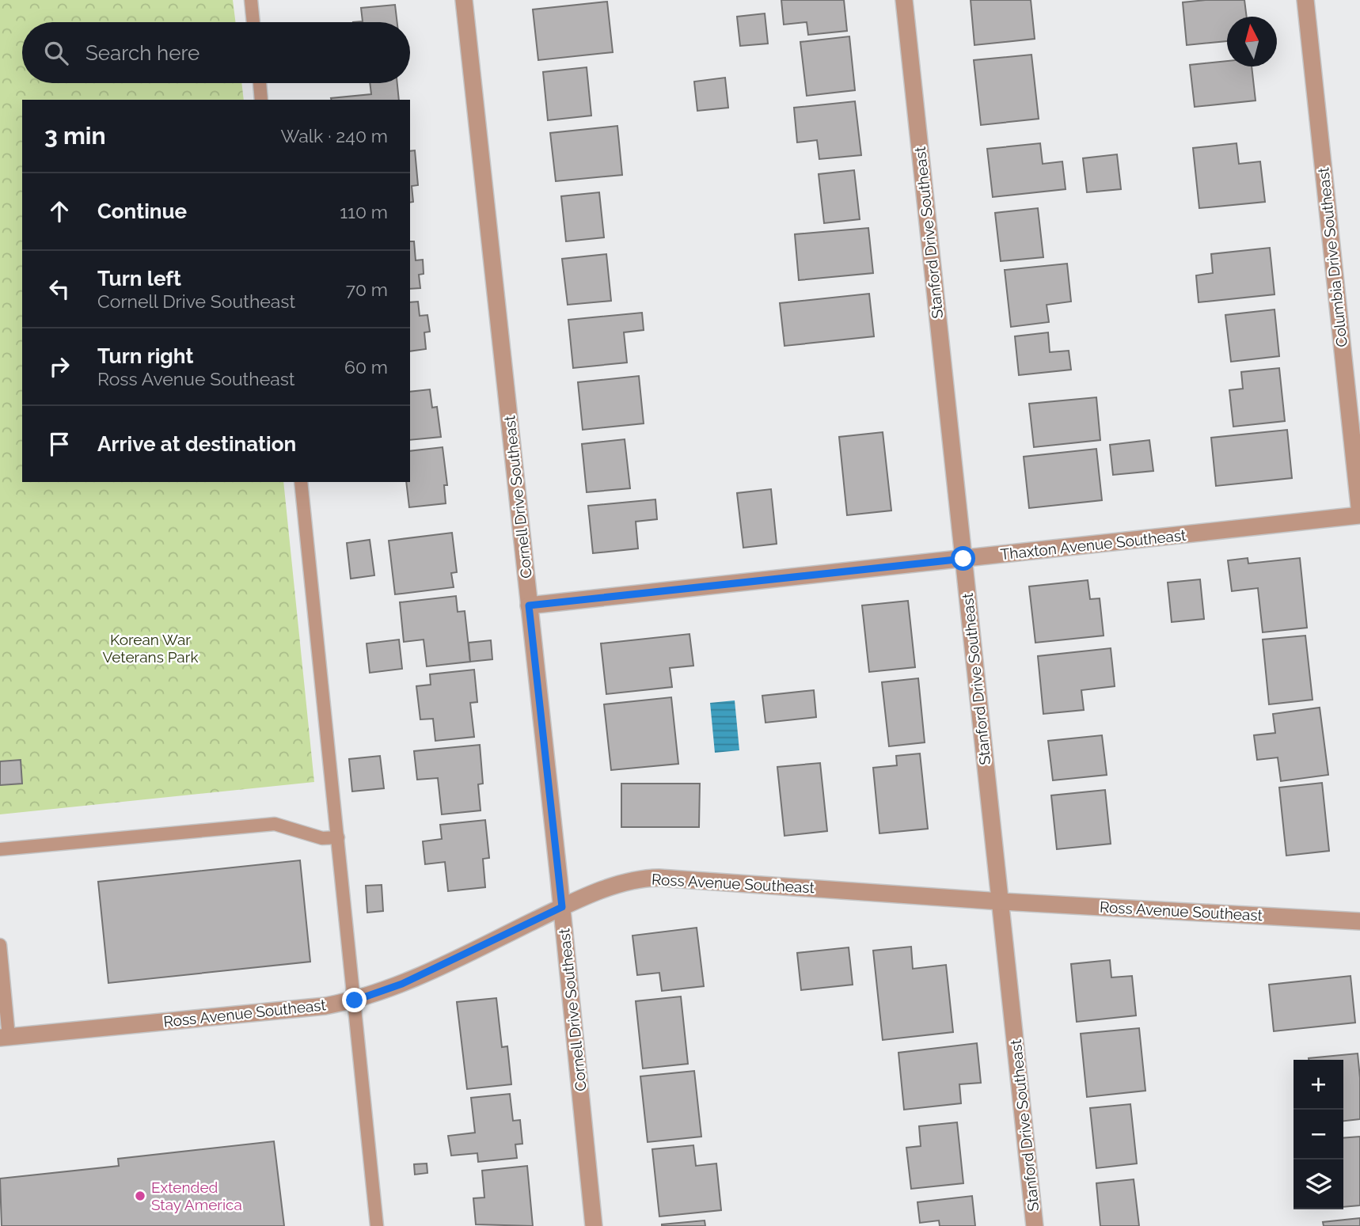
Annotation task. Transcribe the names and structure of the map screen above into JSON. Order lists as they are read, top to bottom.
{
  "streets": {
    "street": [
      "Stanford Drive Southeast",
      "Columbia Drive Southeast",
      "Cornell Drive Southeast",
      "Thaxton Avenue Southeast",
      "Ross Avenue Southeast"
    ]
  },
  "crossings": [
    ["Stanford Drive Southeast", "Thaxton Avenue Southeast"],
    ["Stanford Drive Southeast", "Ross Avenue Southeast"],
    ["Columbia Drive Southeast", "Thaxton Avenue Southeast"],
    ["Cornell Drive Southeast", "Thaxton Avenue Southeast"],
    ["Cornell Drive Southeast", "Ross Avenue Southeast"]
  ],
  "parks": ["Korean War Veterans Park"],
  "places": ["Extended Stay America"],
  "north": "top",
  "page": {
    "search": "Search here",
    "heading": ["3 min", "Walk · 240 m"],
    "list": [
      ["Continue", "110 m"],
      ["Turn left", "Cornell Drive Southeast", "70 m"],
      ["Turn right", "Ross Avenue Southeast", "60 m"],
      "Arrive at destination"
    ],
    "map_buttons": ["+", "−"]
  }
}
